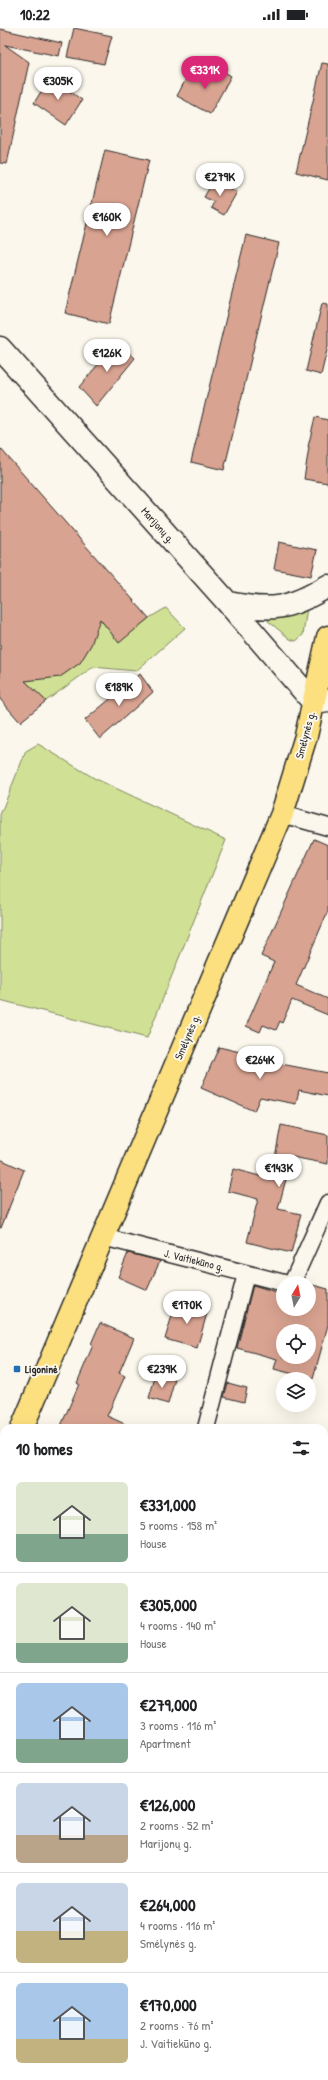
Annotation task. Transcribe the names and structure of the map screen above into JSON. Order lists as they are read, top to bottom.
{
  "streets": {
    "highway": ["Smėlynės g."],
    "main road": ["Marijonų g."],
    "street": ["J. Vaitiekūno g."]
  },
  "crossings": [
    ["Marijonų g.", "Smėlynės g."],
    ["Smėlynės g.", "J. Vaitiekūno g."]
  ],
  "places": {
    "transit": ["Ligoninė"]
  },
  "north": "top",
  "page": {
    "status": "10:22",
    "price": [
      "€331K",
      "€305K",
      "€279K",
      "€160K",
      "€126K",
      "€189K",
      "€264K",
      "€143K",
      "€170K",
      "€239K"
    ],
    "heading": "10 homes",
    "list": [
      {
        "name": "€331,000",
        "note": "5 rooms · 158 m² · House"
      },
      {
        "name": "€305,000",
        "note": "4 rooms · 140 m² · House"
      },
      {
        "name": "€279,000",
        "note": "3 rooms · 116 m² · Apartment"
      },
      {
        "name": "€126,000",
        "note": "2 rooms · 52 m² · Marijonų g."
      },
      {
        "name": "€264,000",
        "note": "4 rooms · 116 m² · Smėlynės g."
      },
      {
        "name": "€170,000",
        "note": "2 rooms · 76 m² · J. Vaitiekūno g."
      }
    ]
  }
}
